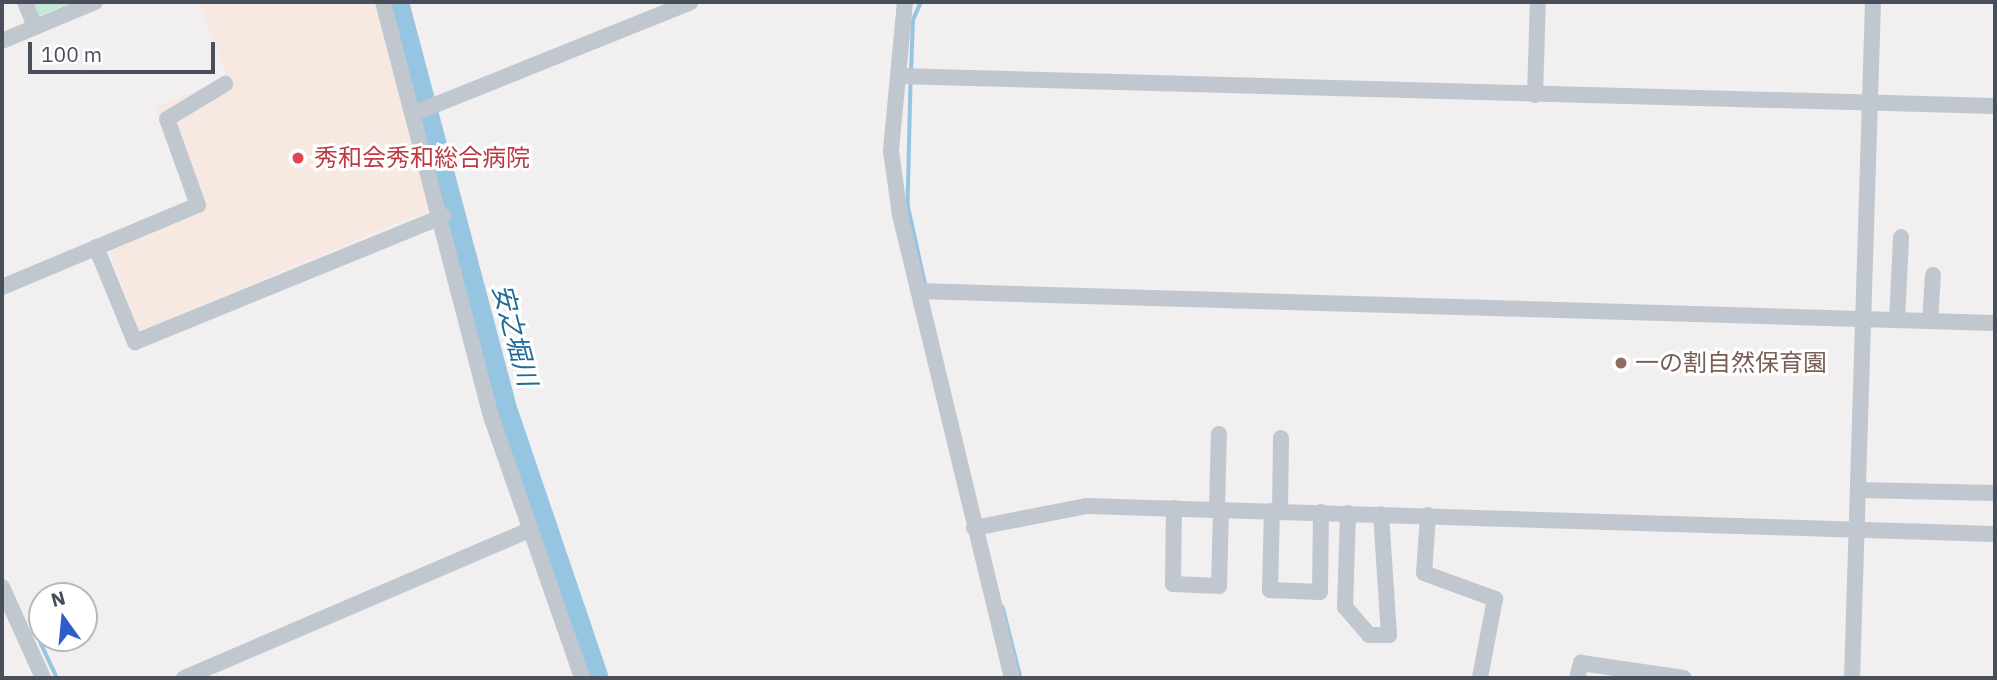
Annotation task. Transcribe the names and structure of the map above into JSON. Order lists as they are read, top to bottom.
{
  "water": ["安之堀川"],
  "places": ["秀和会秀和総合病院", "一の割自然保育園"],
  "scale_bar": "100 m",
  "north": "top"
}
